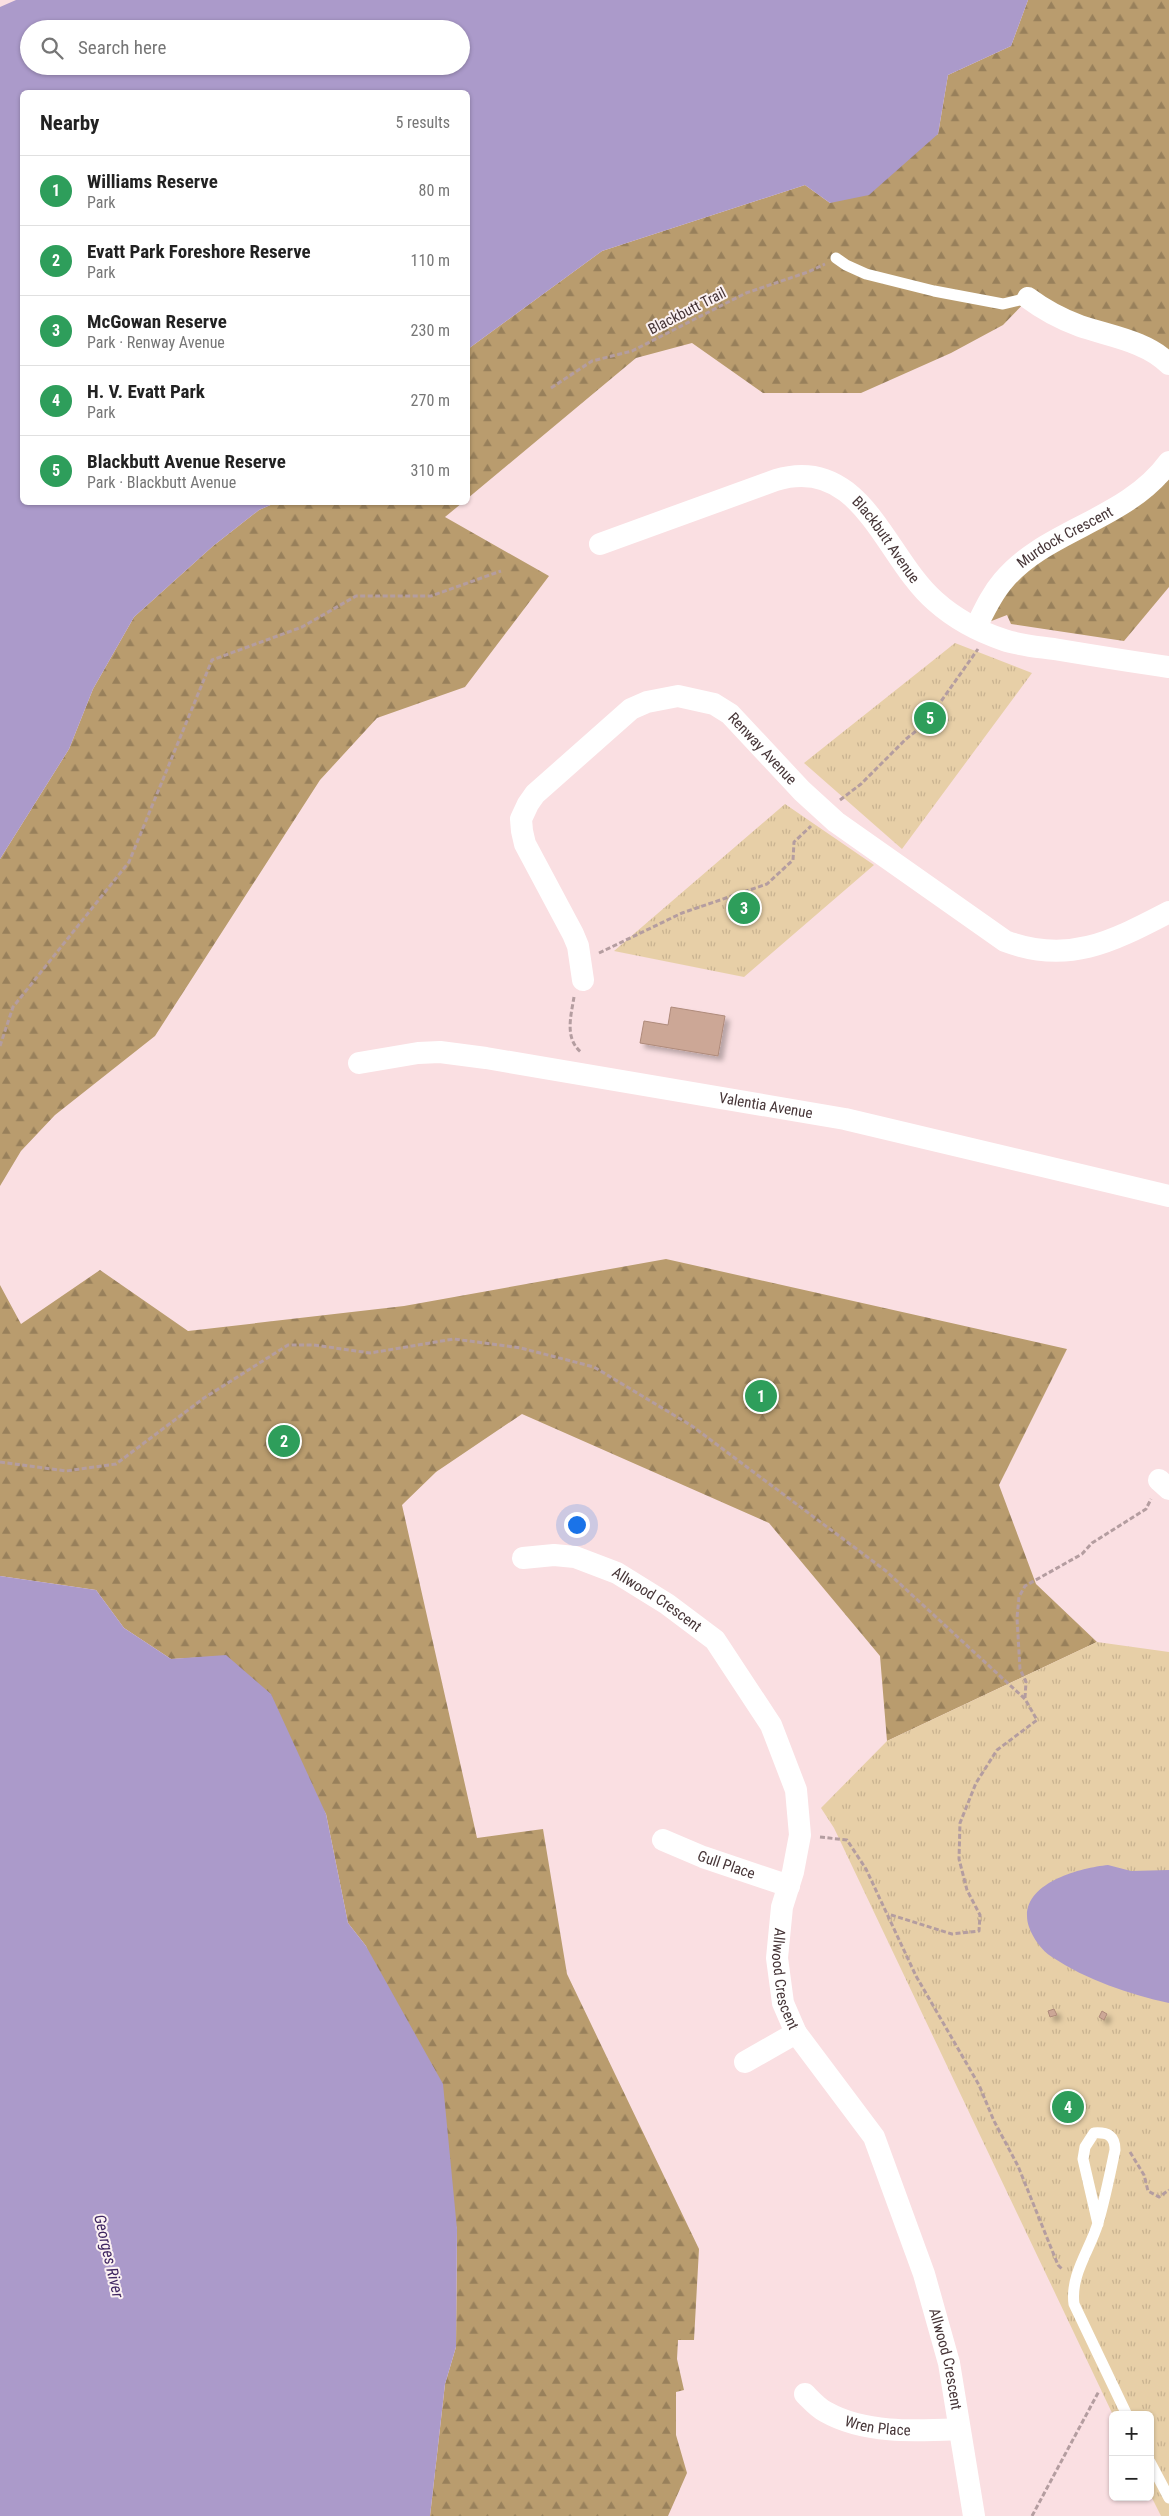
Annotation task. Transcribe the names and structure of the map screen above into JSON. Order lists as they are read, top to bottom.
{
  "streets": {
    "street": [
      "Murdock Crescent",
      "Blackbutt Avenue",
      "Renway Avenue",
      "Valentia Avenue",
      "Allwood Crescent",
      "Gull Place",
      "Wren Place"
    ],
    "path": ["Blackbutt Trail"]
  },
  "crossings": [
    ["Murdock Crescent", "Blackbutt Avenue"],
    ["Allwood Crescent", "Gull Place"],
    ["Allwood Crescent", "Wren Place"]
  ],
  "water": ["Georges River"],
  "page": {
    "search": "Search here",
    "heading": ["Nearby", "5 results"],
    "list": [
      {
        "mark": "1",
        "name": "Williams Reserve",
        "note": "Park",
        "value": "80 m"
      },
      {
        "mark": "2",
        "name": "Evatt Park Foreshore Reserve",
        "note": "Park",
        "value": "110 m"
      },
      {
        "mark": "3",
        "name": "McGowan Reserve",
        "note": "Park · Renway Avenue",
        "value": "230 m"
      },
      {
        "mark": "4",
        "name": "H. V. Evatt Park",
        "note": "Park",
        "value": "270 m"
      },
      {
        "mark": "5",
        "name": "Blackbutt Avenue Reserve",
        "note": "Park · Blackbutt Avenue",
        "value": "310 m"
      }
    ],
    "pins": [
      "5",
      "3",
      "1",
      "2",
      "4"
    ],
    "map_buttons": ["+", "−"]
  }
}
